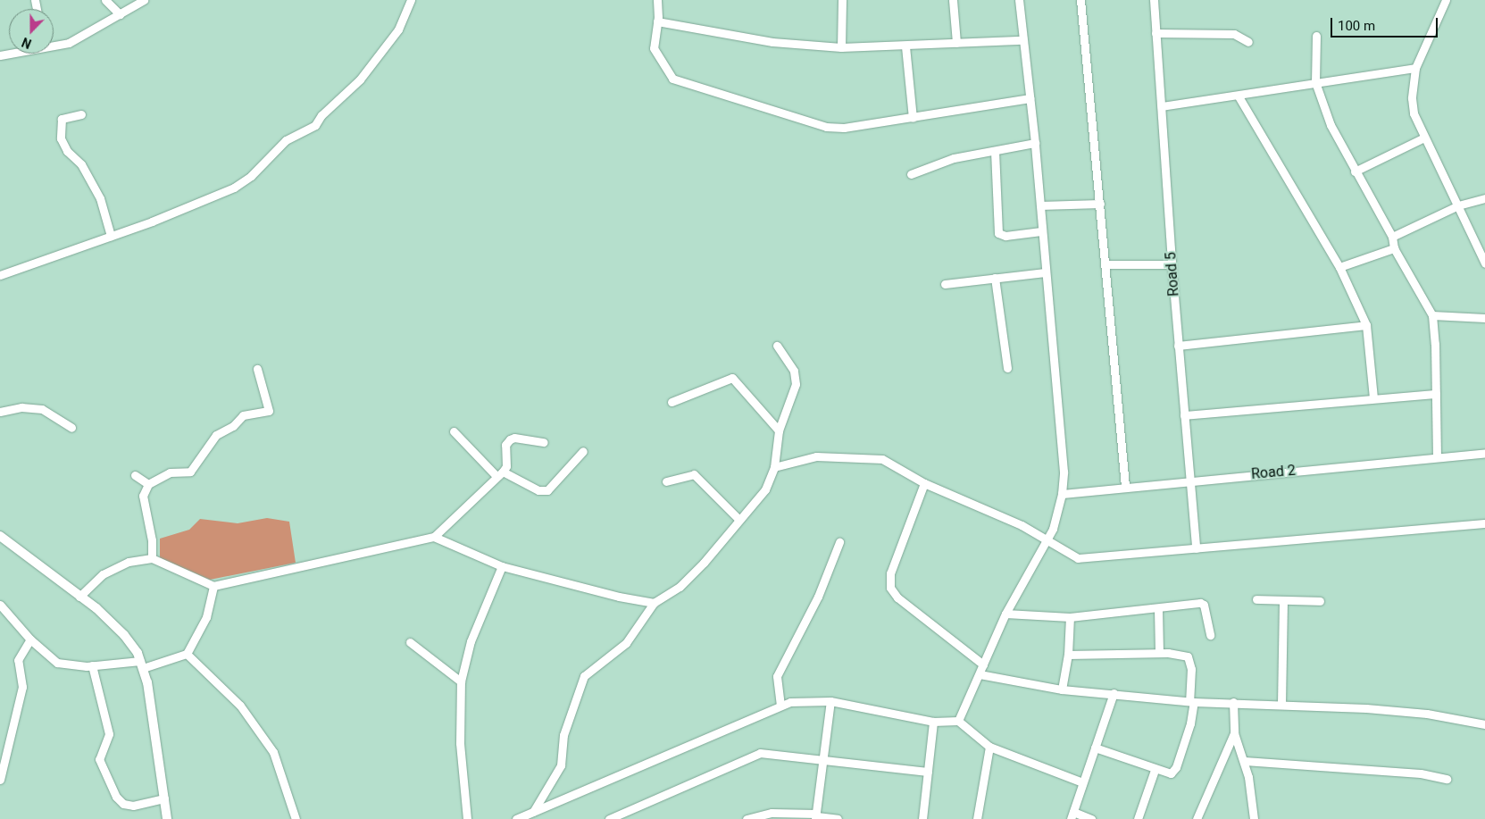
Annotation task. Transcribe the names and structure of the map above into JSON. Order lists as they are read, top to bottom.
{
  "streets": {
    "street": ["Road 5", "Road 2"]
  },
  "crossings": [
    ["Road 5", "Road 2"]
  ],
  "scale_bar": "100 m",
  "north": "bottom"
}
